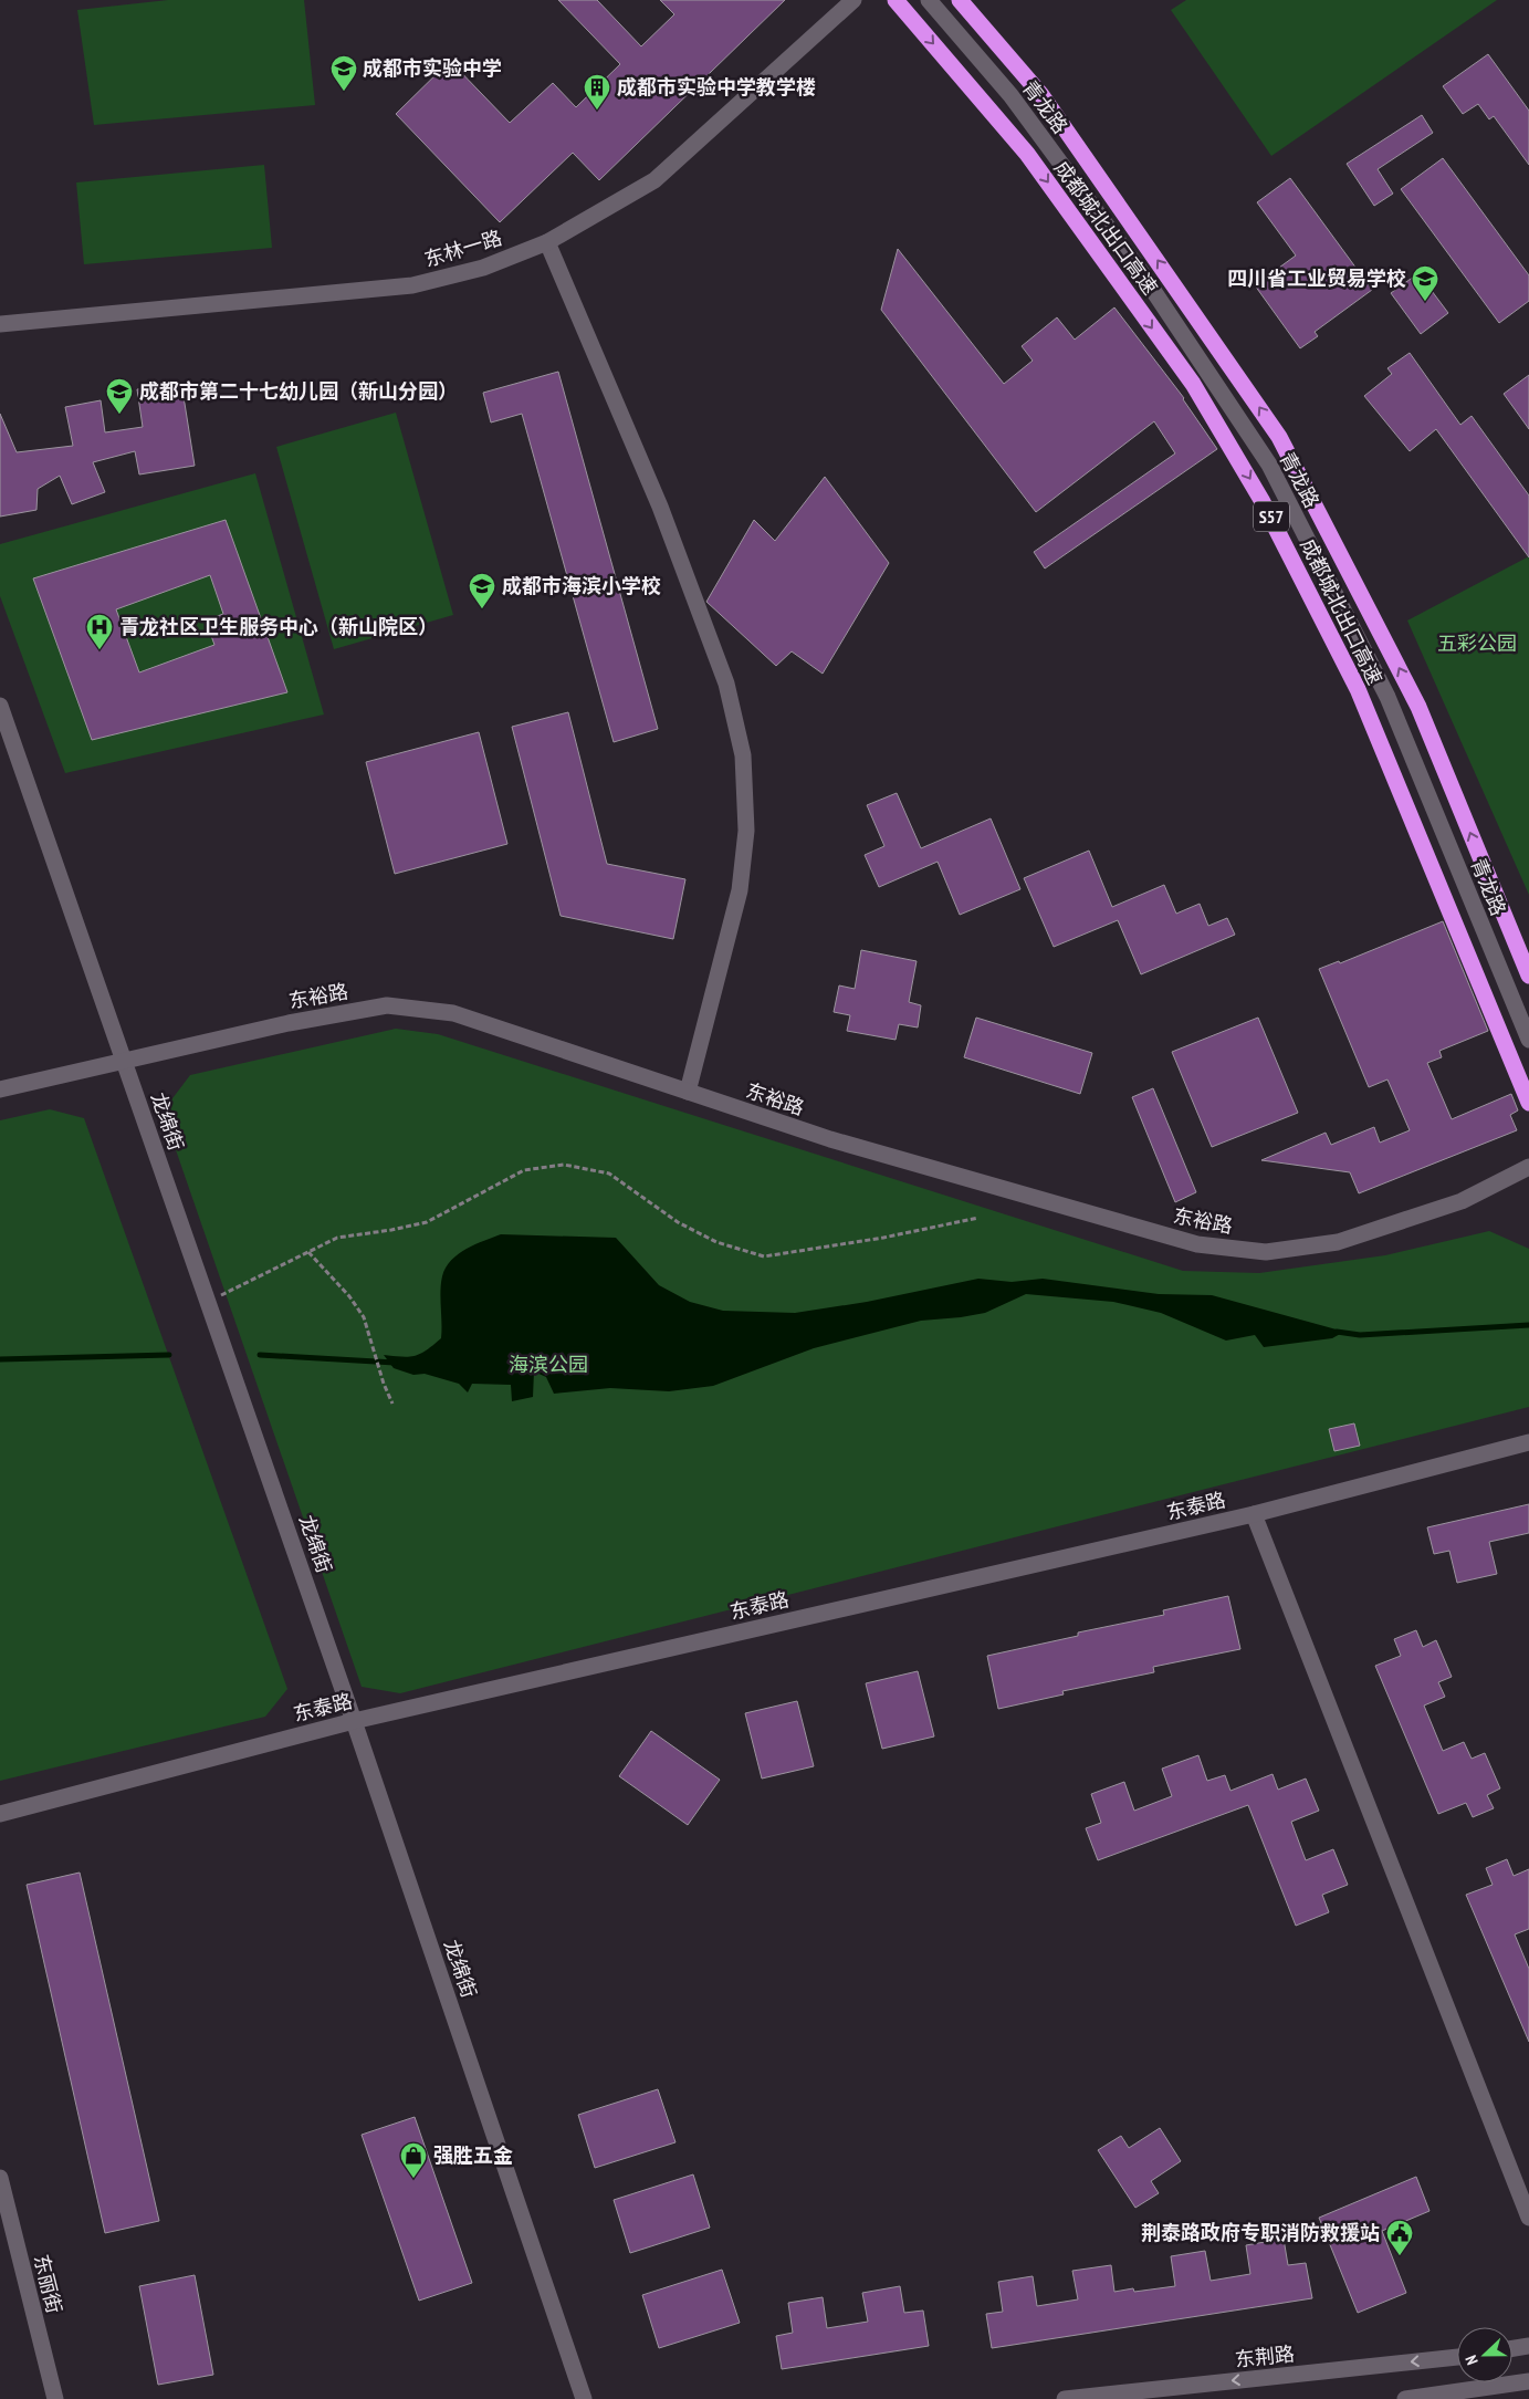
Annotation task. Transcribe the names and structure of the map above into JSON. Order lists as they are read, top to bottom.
{
  "streets": {
    "highway": ["成都城北出口高速", "S57"],
    "street": [
      "青龙路",
      "东林一路",
      "东裕路",
      "龙绵街",
      "东泰路",
      "东丽街",
      "东荆路"
    ]
  },
  "crossings": [
    ["东裕路", "龙绵街"],
    ["龙绵街", "东泰路"]
  ],
  "one_way": ["东荆路"],
  "parks": ["五彩公园", "海滨公园"],
  "places": {
    "school or university": [
      "成都市实验中学",
      "四川省工业贸易学校",
      "成都市第二十七幼儿园（新山分园）",
      "成都市海滨小学校"
    ],
    "building": ["成都市实验中学教学楼"],
    "hospital": ["青龙社区卫生服务中心（新山院区）"],
    "shop": ["强胜五金"],
    "public building": ["荆泰路政府专职消防救援站"]
  },
  "north": "left"
}
